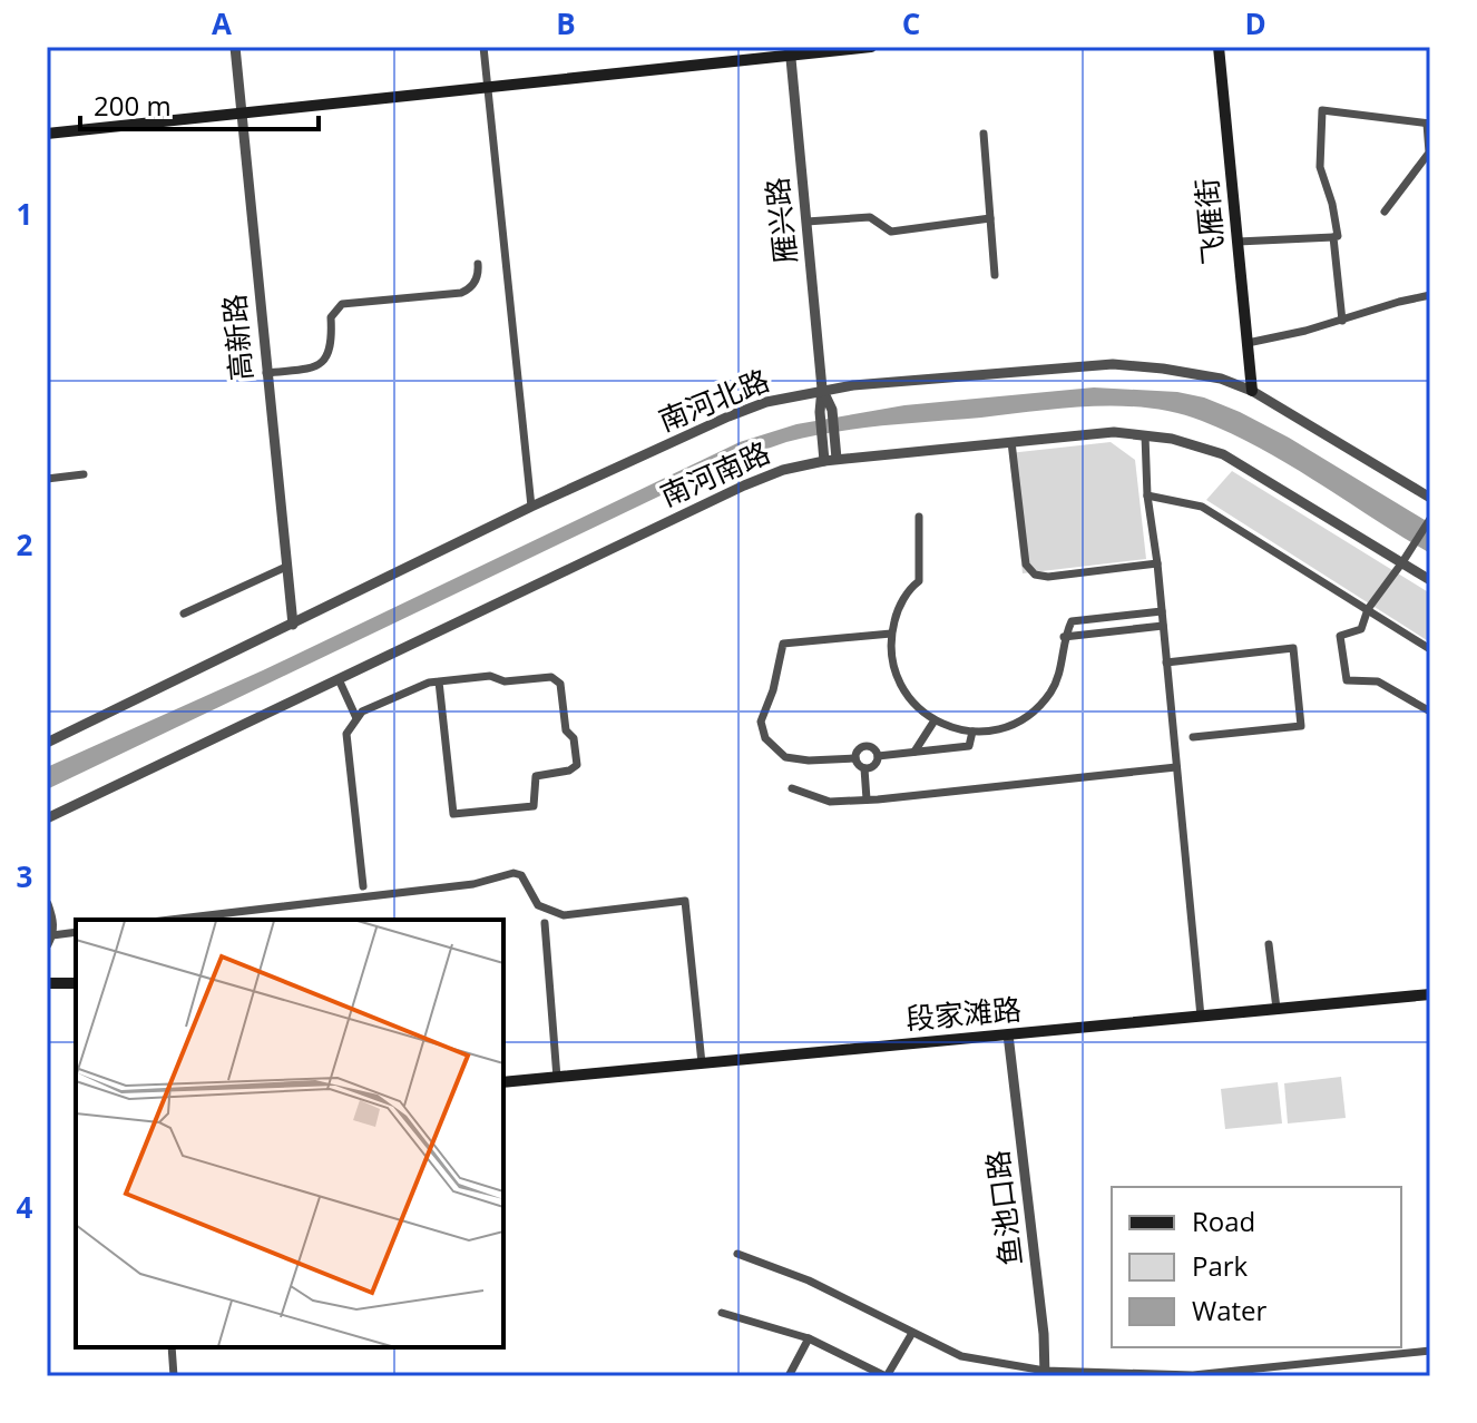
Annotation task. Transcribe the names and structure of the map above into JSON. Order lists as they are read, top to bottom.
{
  "streets": {
    "main road": ["飞雁街", "段家滩路"],
    "street": [
      "雁兴路",
      "高新路",
      "南河北路",
      "南河南路",
      "鱼池口路"
    ]
  },
  "crossings": [
    ["雁兴路", "南河北路"],
    ["飞雁街", "南河北路"],
    ["高新路", "南河北路"],
    ["段家滩路", "鱼池口路"]
  ],
  "legend": ["Road", "Park", "Water"],
  "scale_bar": "200 m",
  "grid": {
    "columns": [
      "A",
      "B",
      "C",
      "D"
    ],
    "rows": [
      "1",
      "2",
      "3",
      "4"
    ]
  }
}
